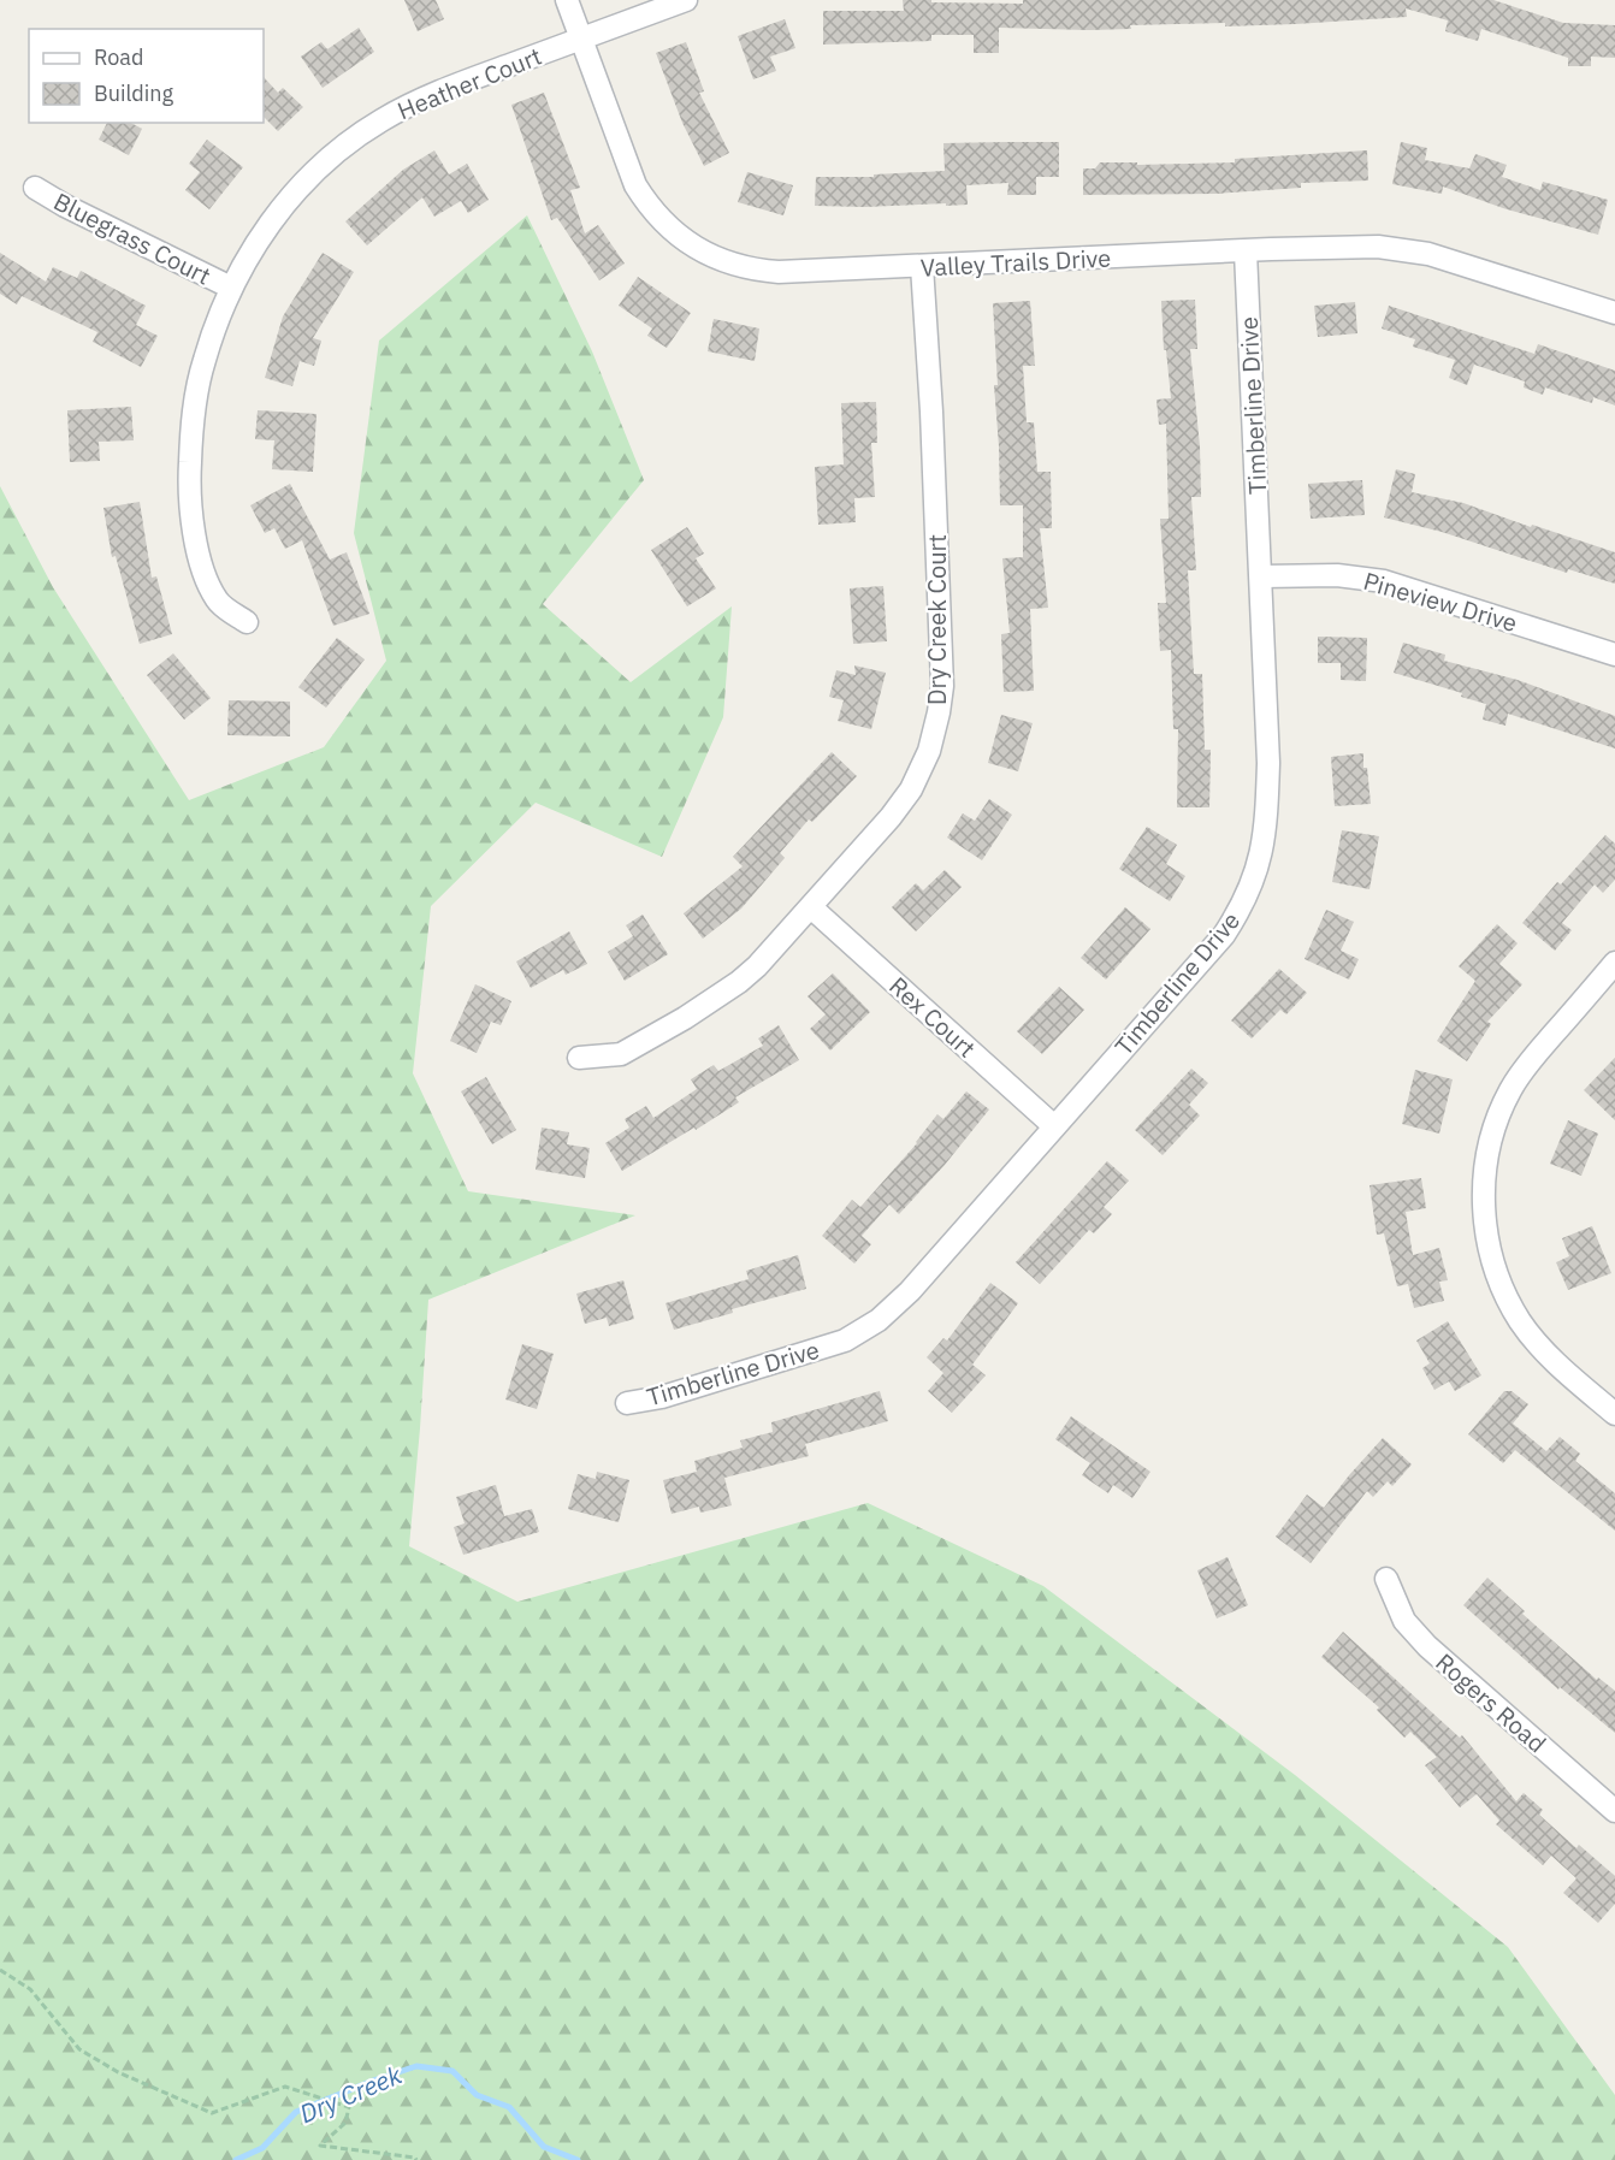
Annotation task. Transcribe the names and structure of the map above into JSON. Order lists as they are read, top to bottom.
{
  "streets": {
    "street": [
      "Heather Court",
      "Bluegrass Court",
      "Valley Trails Drive",
      "Timberline Drive",
      "Pineview Drive",
      "Dry Creek Court",
      "Rex Court",
      "Rogers Road"
    ]
  },
  "crossings": [
    ["Heather Court", "Bluegrass Court"],
    ["Heather Court", "Valley Trails Drive"],
    ["Valley Trails Drive", "Timberline Drive"],
    ["Valley Trails Drive", "Dry Creek Court"],
    ["Timberline Drive", "Pineview Drive"],
    ["Timberline Drive", "Rex Court"],
    ["Dry Creek Court", "Rex Court"]
  ],
  "water": ["Dry Creek"],
  "legend": ["Road", "Building"]
}
